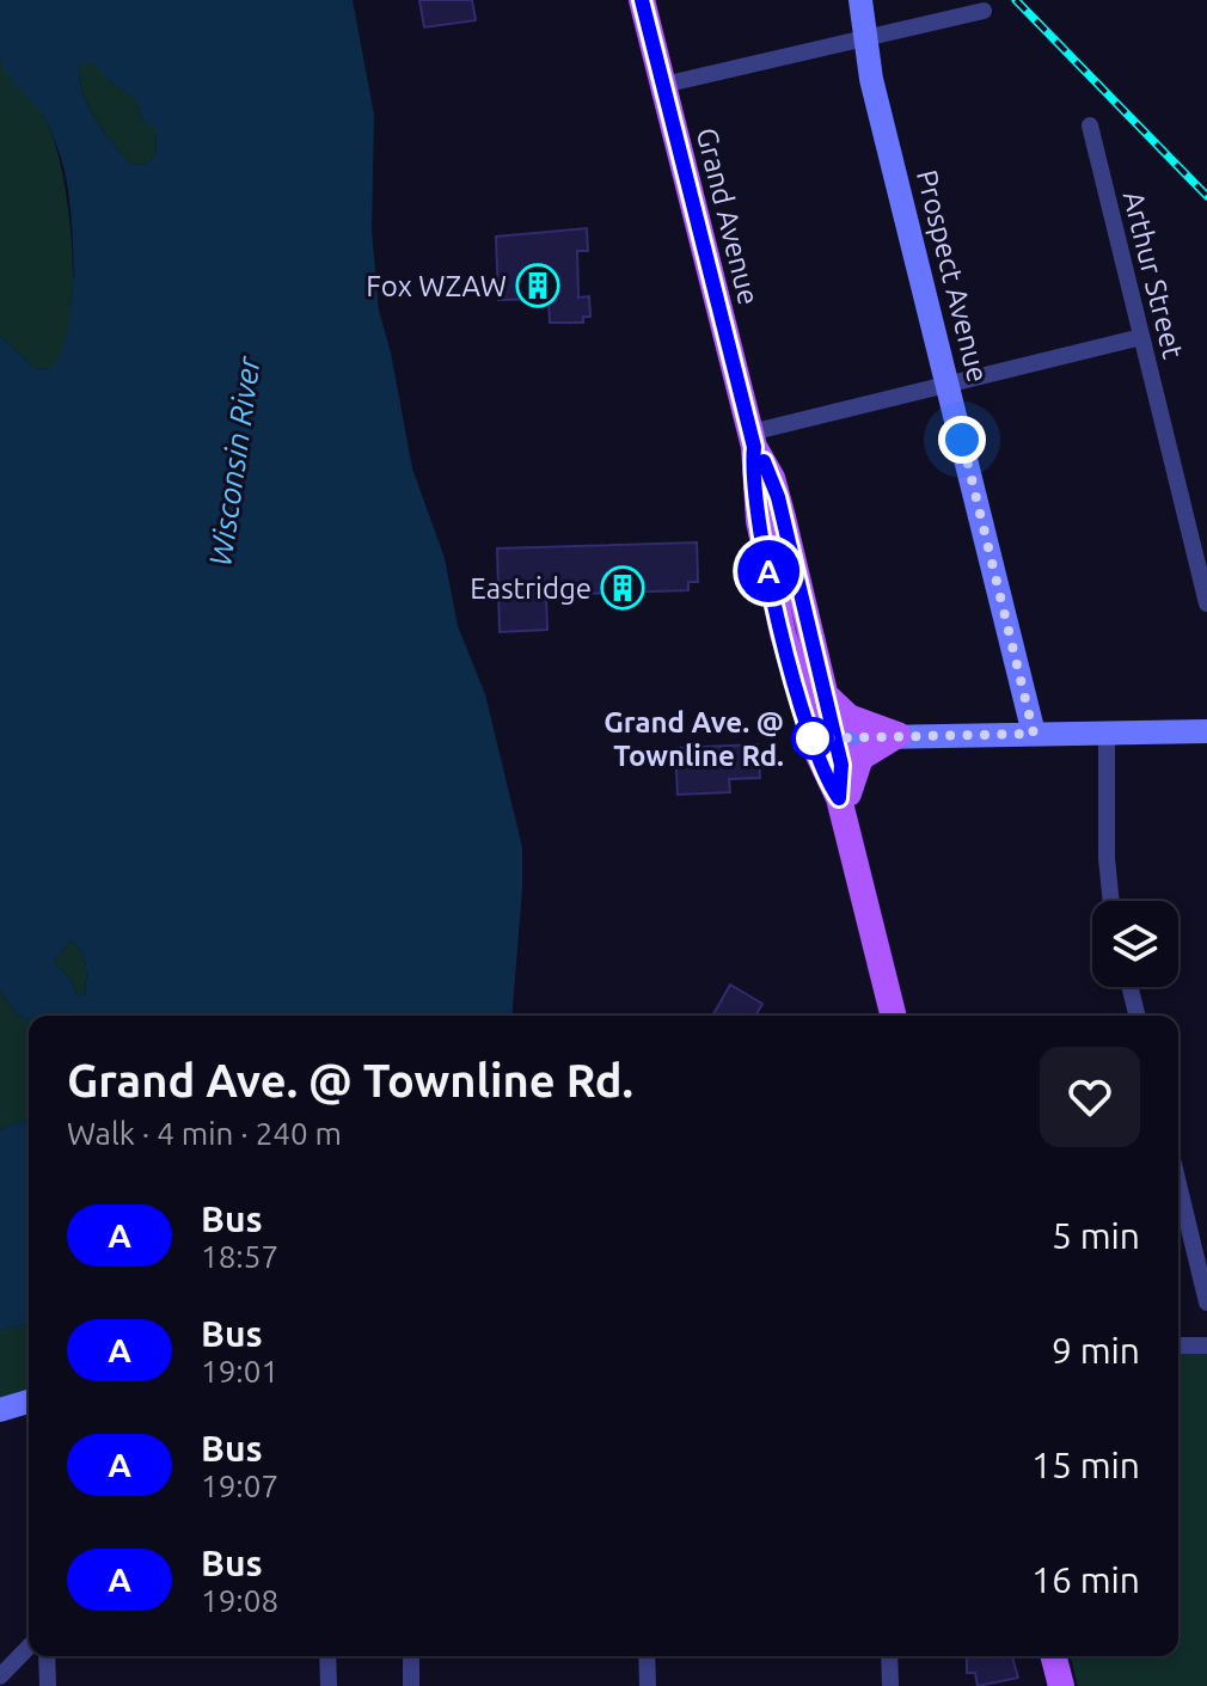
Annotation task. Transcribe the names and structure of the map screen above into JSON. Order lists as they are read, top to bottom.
{
  "streets": {
    "main road": ["Grand Avenue"],
    "street": ["Arthur Street", "Prospect Avenue"]
  },
  "water": ["Wisconsin River"],
  "places": {
    "building": ["Fox WZAW", "Eastridge"],
    "other": ["Grand Ave. @ Townline Rd."]
  },
  "lines": ["bus line A"],
  "page": {
    "on_map": "A",
    "heading": ["Grand Ave. @ Townline Rd.", "Walk · 4 min · 240 m"],
    "list": [
      {
        "mark": "A",
        "name": "Bus",
        "note": "18:57",
        "value": "5 min"
      },
      {
        "mark": "A",
        "name": "Bus",
        "note": "19:01",
        "value": "9 min"
      },
      {
        "mark": "A",
        "name": "Bus",
        "note": "19:07",
        "value": "15 min"
      },
      {
        "mark": "A",
        "name": "Bus",
        "note": "19:08",
        "value": "16 min"
      }
    ]
  }
}
